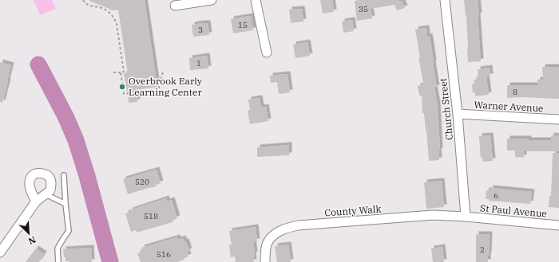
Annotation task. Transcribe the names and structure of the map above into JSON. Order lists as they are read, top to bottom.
{
  "streets": {
    "street": [
      "Warner Avenue",
      "Church Street",
      "County Walk",
      "St Paul Avenue"
    ]
  },
  "crossings": [
    ["Warner Avenue", "Church Street"],
    ["Church Street", "County Walk"],
    ["Church Street", "St Paul Avenue"],
    ["County Walk", "St Paul Avenue"]
  ],
  "places": ["Overbrook Early Learning Center"],
  "house_numbers": [
    "35",
    "15",
    "3",
    "1",
    "8",
    "520",
    "6",
    "518",
    "2",
    "516"
  ],
  "north": "bottom right"
}
